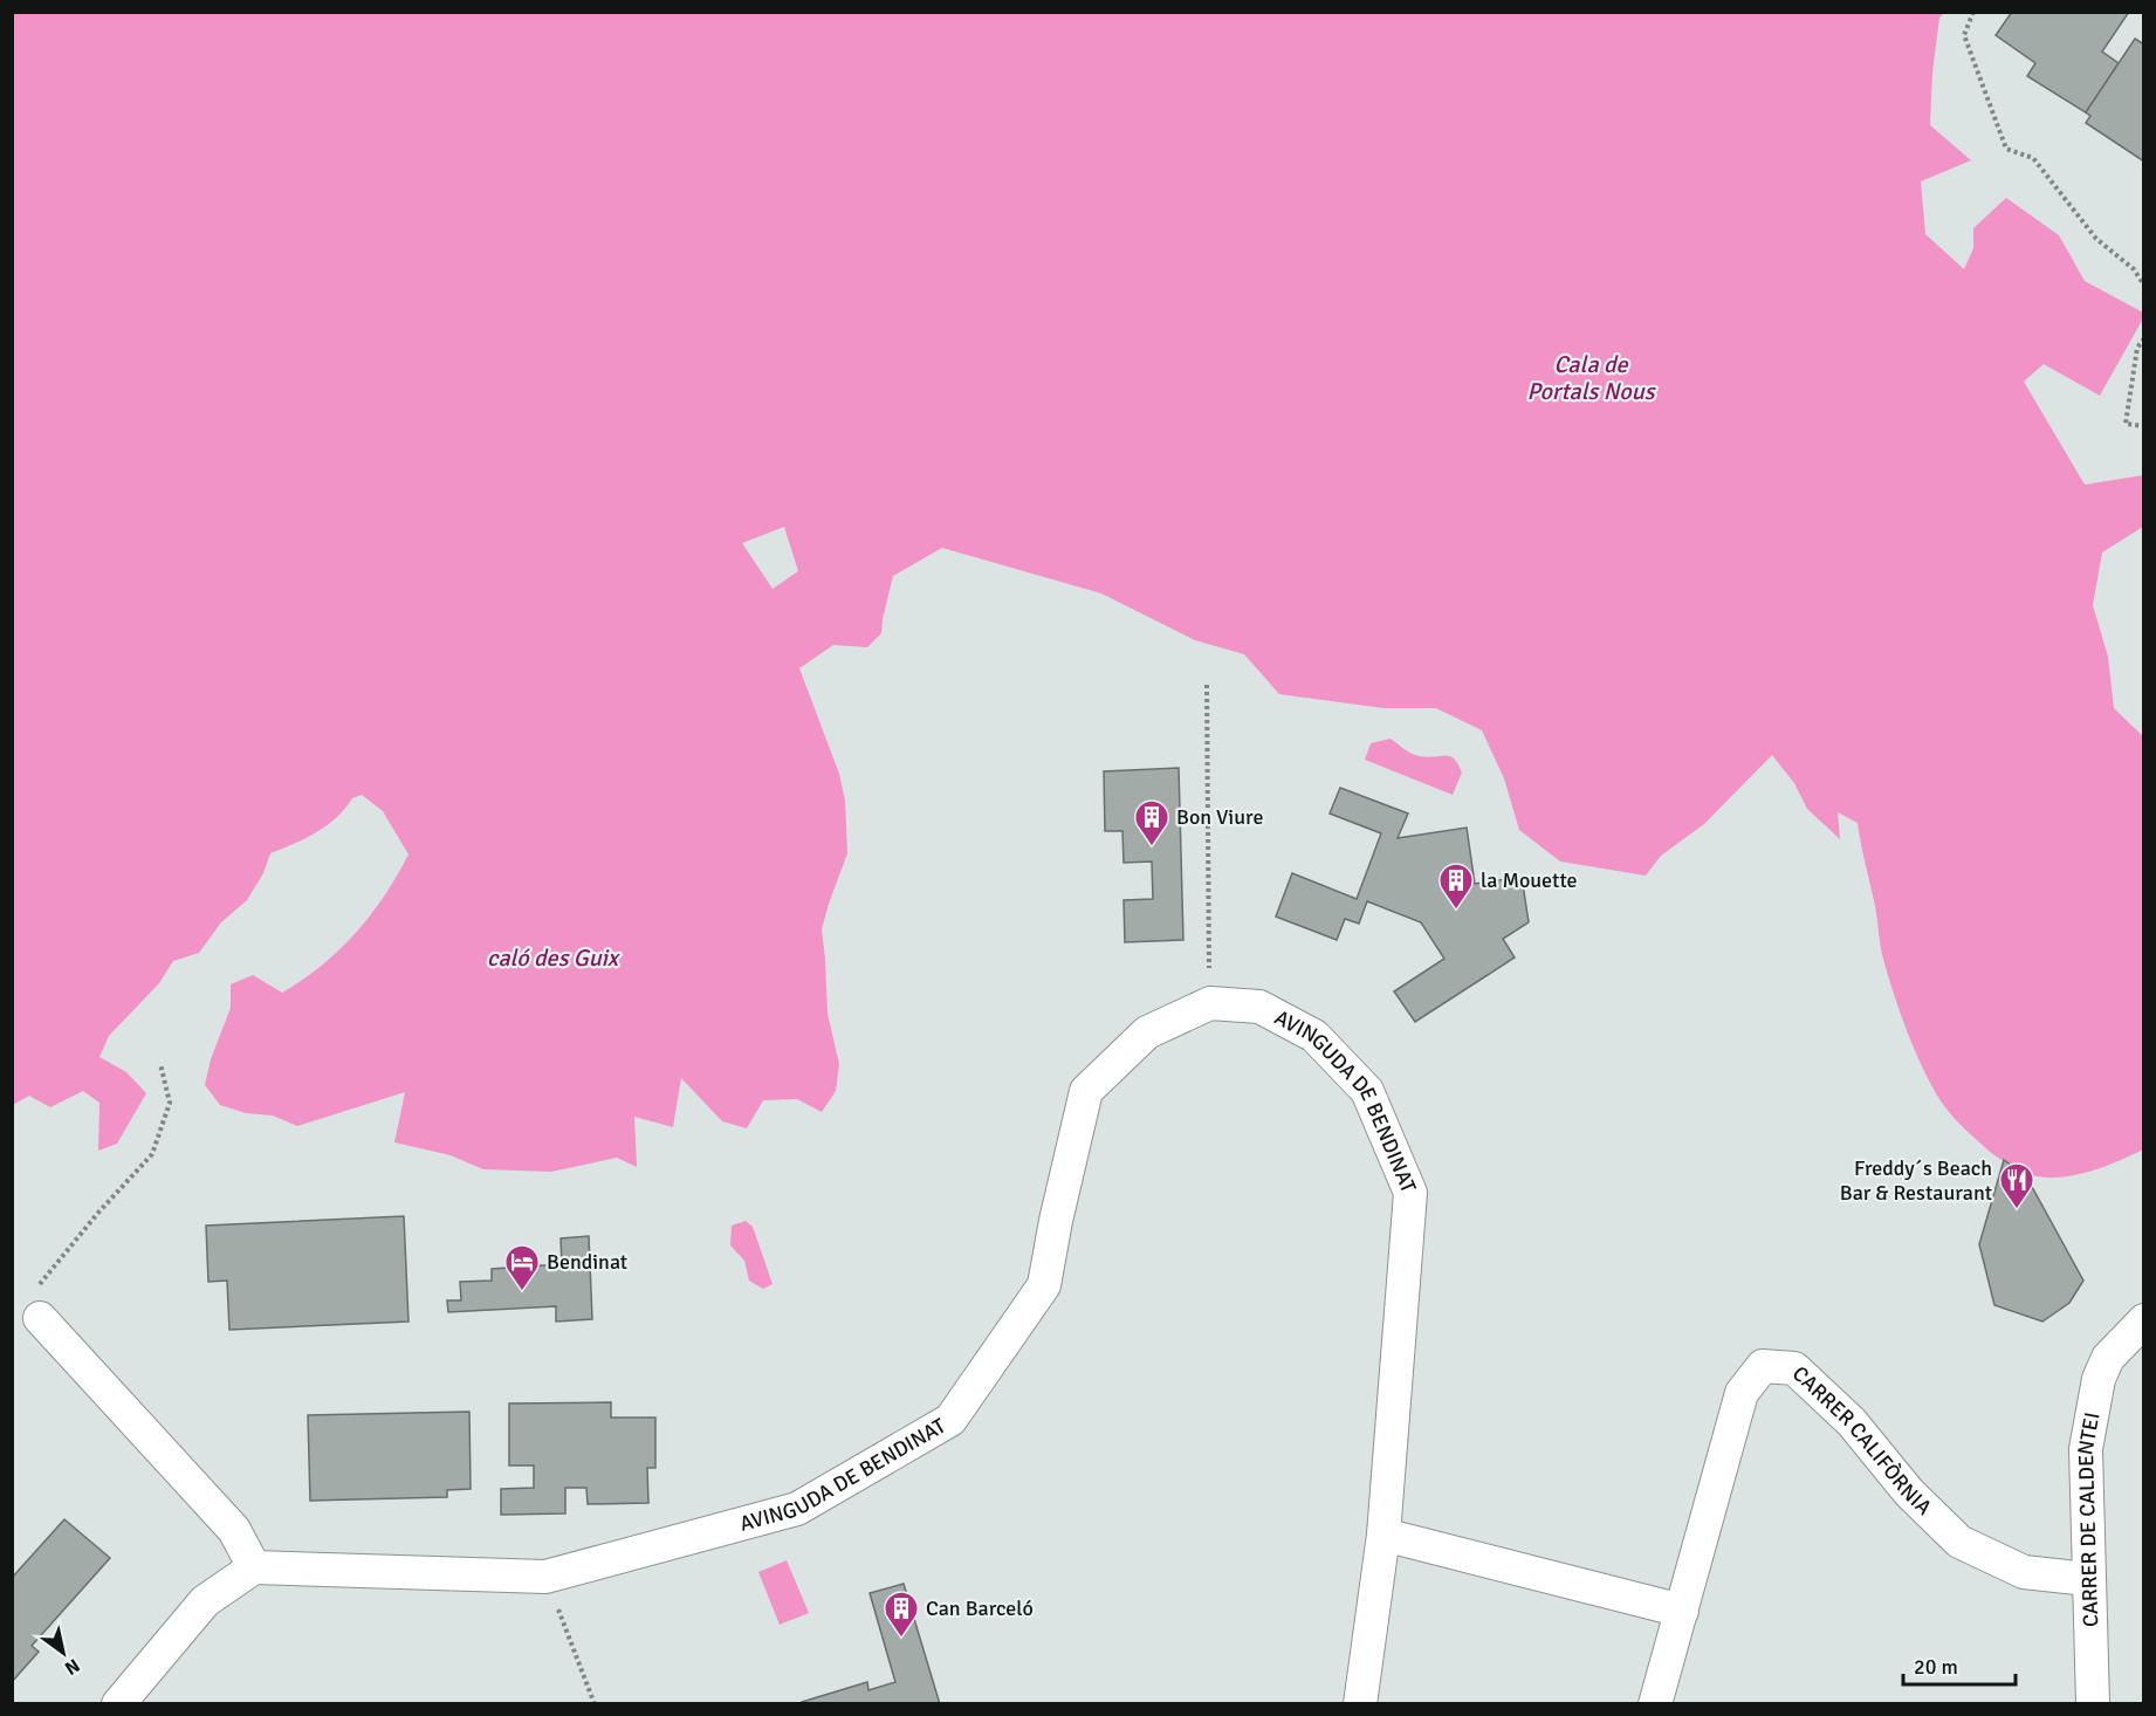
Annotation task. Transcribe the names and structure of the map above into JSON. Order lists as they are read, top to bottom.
{
  "streets": {
    "street": ["AVINGUDA DE BENDINAT", "CARRER CALIFÒRNIA", "CARRER DE CALDENTEI"]
  },
  "crossings": [
    ["CARRER CALIFÒRNIA", "CARRER DE CALDENTEI"]
  ],
  "water": ["Cala de Portals Nous", "caló des Guix"],
  "places": {
    "building": ["Bon Viure", "la Mouette", "Can Barceló"],
    "restaurant": ["Freddy´s Beach Bar & Restaurant"],
    "hotel": ["Bendinat"]
  },
  "scale_bar": "20 m",
  "north": "bottom right"
}
